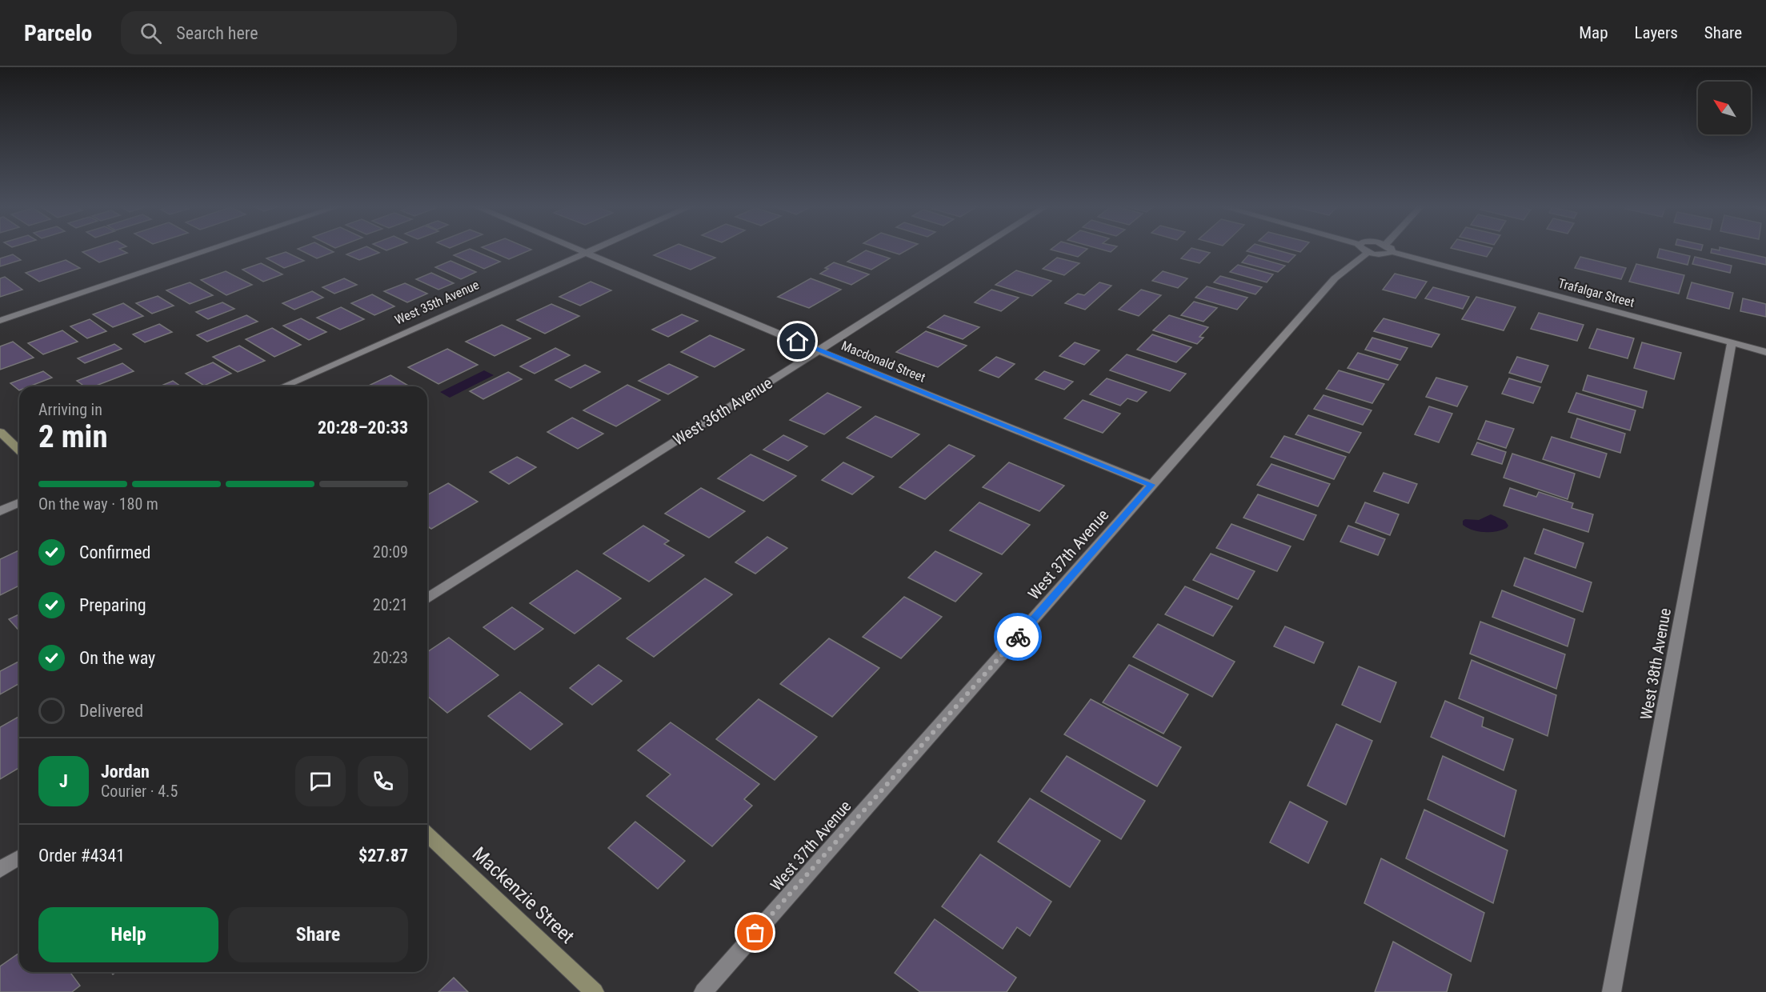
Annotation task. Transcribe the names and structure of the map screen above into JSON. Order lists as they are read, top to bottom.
{
  "streets": {
    "street": [
      "Trafalgar Street",
      "West 35th Avenue",
      "Macdonald Street",
      "West 36th Avenue",
      "West 37th Avenue",
      "West 38th Avenue",
      "Mackenzie Street"
    ]
  },
  "crossings": [
    ["Trafalgar Street", "West 38th Avenue"],
    ["West 35th Avenue", "Macdonald Street"],
    ["Macdonald Street", "West 36th Avenue"],
    ["Macdonald Street", "West 37th Avenue"]
  ],
  "north": "top left",
  "page": {
    "header": "Parcelo",
    "search": "Search here",
    "nav": ["Map", "Layers", "Share"],
    "heading": ["2 min", "Arriving in", "20:28–20:33"],
    "panel": [
      "Jordan",
      "Courier · 4.5",
      "Order #4341",
      "$27.87"
    ],
    "bar": "On the way · 180 m",
    "list": [
      ["Confirmed", "20:09"],
      ["Preparing", "20:21"],
      ["On the way", "20:23"],
      "Delivered"
    ],
    "round": "J",
    "buttons": ["Help", "Share"]
  }
}
